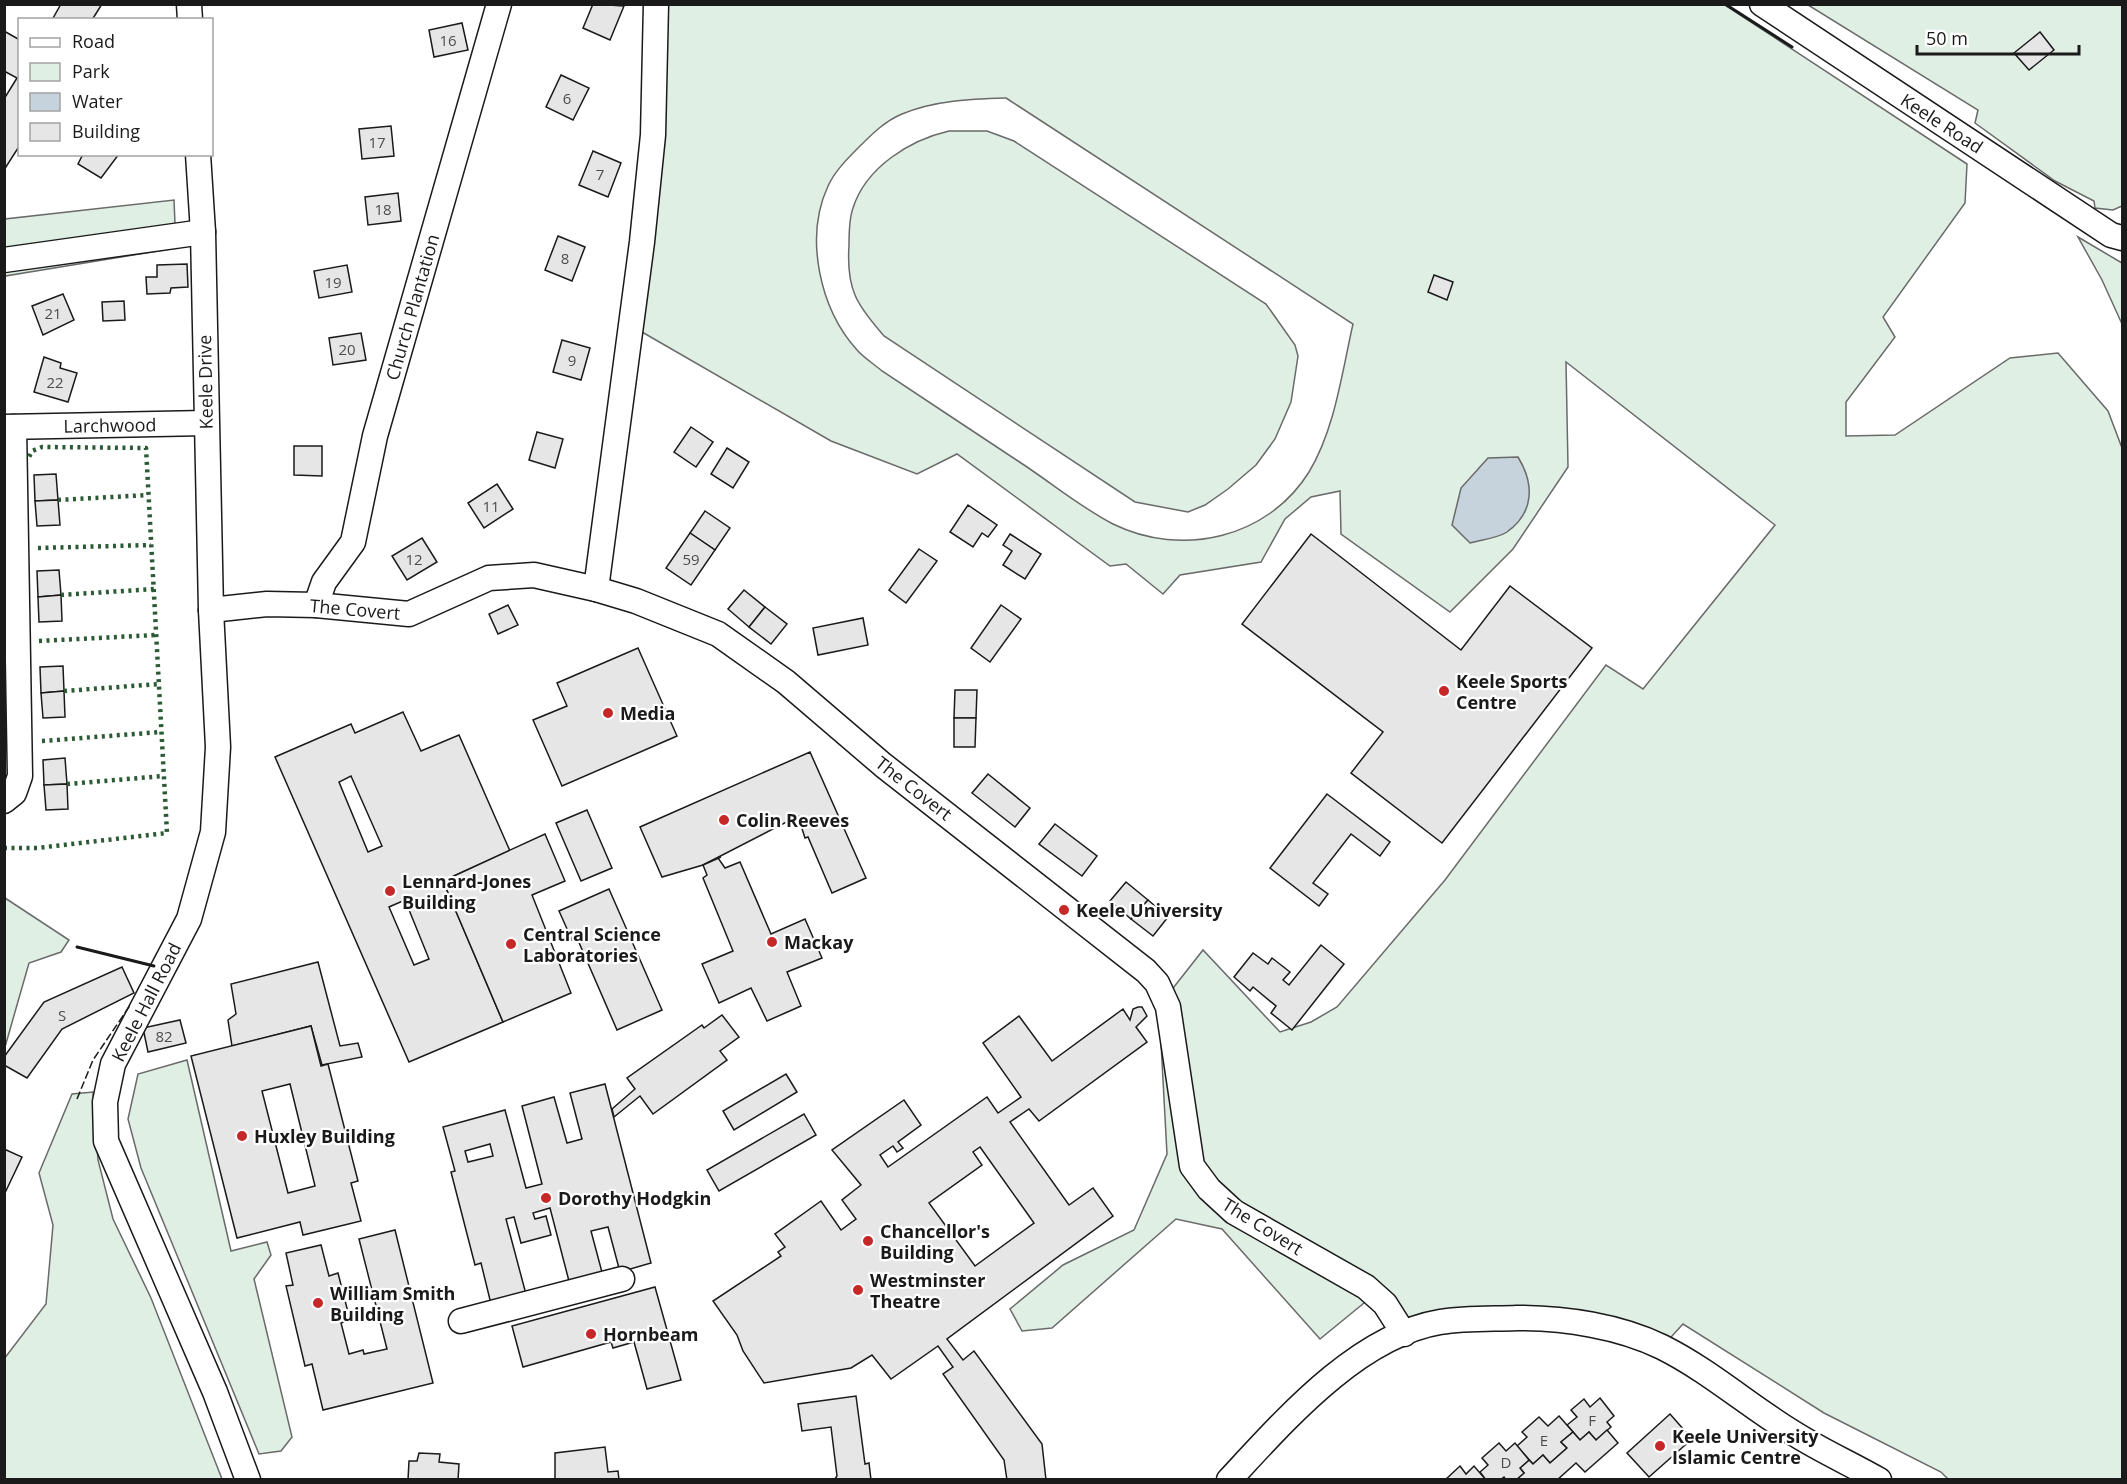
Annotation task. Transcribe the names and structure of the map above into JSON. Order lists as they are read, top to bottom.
{
  "streets": {
    "street": [
      "Keele Road",
      "Church Plantation",
      "Keele Drive",
      "Larchwood",
      "The Covert",
      "Keele Hall Road"
    ]
  },
  "crossings": [
    ["Church Plantation", "The Covert"],
    ["Keele Drive", "Larchwood"],
    ["Keele Drive", "The Covert"],
    ["Keele Drive", "Keele Hall Road"],
    ["The Covert", "Keele Hall Road"]
  ],
  "places": [
    "Keele Sports Centre",
    "Media",
    "Colin Reeves",
    "Lennard-Jones Building",
    "Keele University",
    "Mackay",
    "Central Science Laboratories",
    "Huxley Building",
    "Dorothy Hodgkin",
    "Chancellor's Building",
    "Westminster Theatre",
    "William Smith Building",
    "Hornbeam",
    "Keele University Islamic Centre"
  ],
  "house_numbers": [
    "16",
    "6",
    "17",
    "7",
    "18",
    "8",
    "19",
    "21",
    "20",
    "9",
    "22",
    "11",
    "12",
    "59",
    "S",
    "82",
    "F",
    "E",
    "D"
  ],
  "legend": [
    "Road",
    "Park",
    "Water",
    "Building"
  ],
  "scale_bar": "50 m"
}
